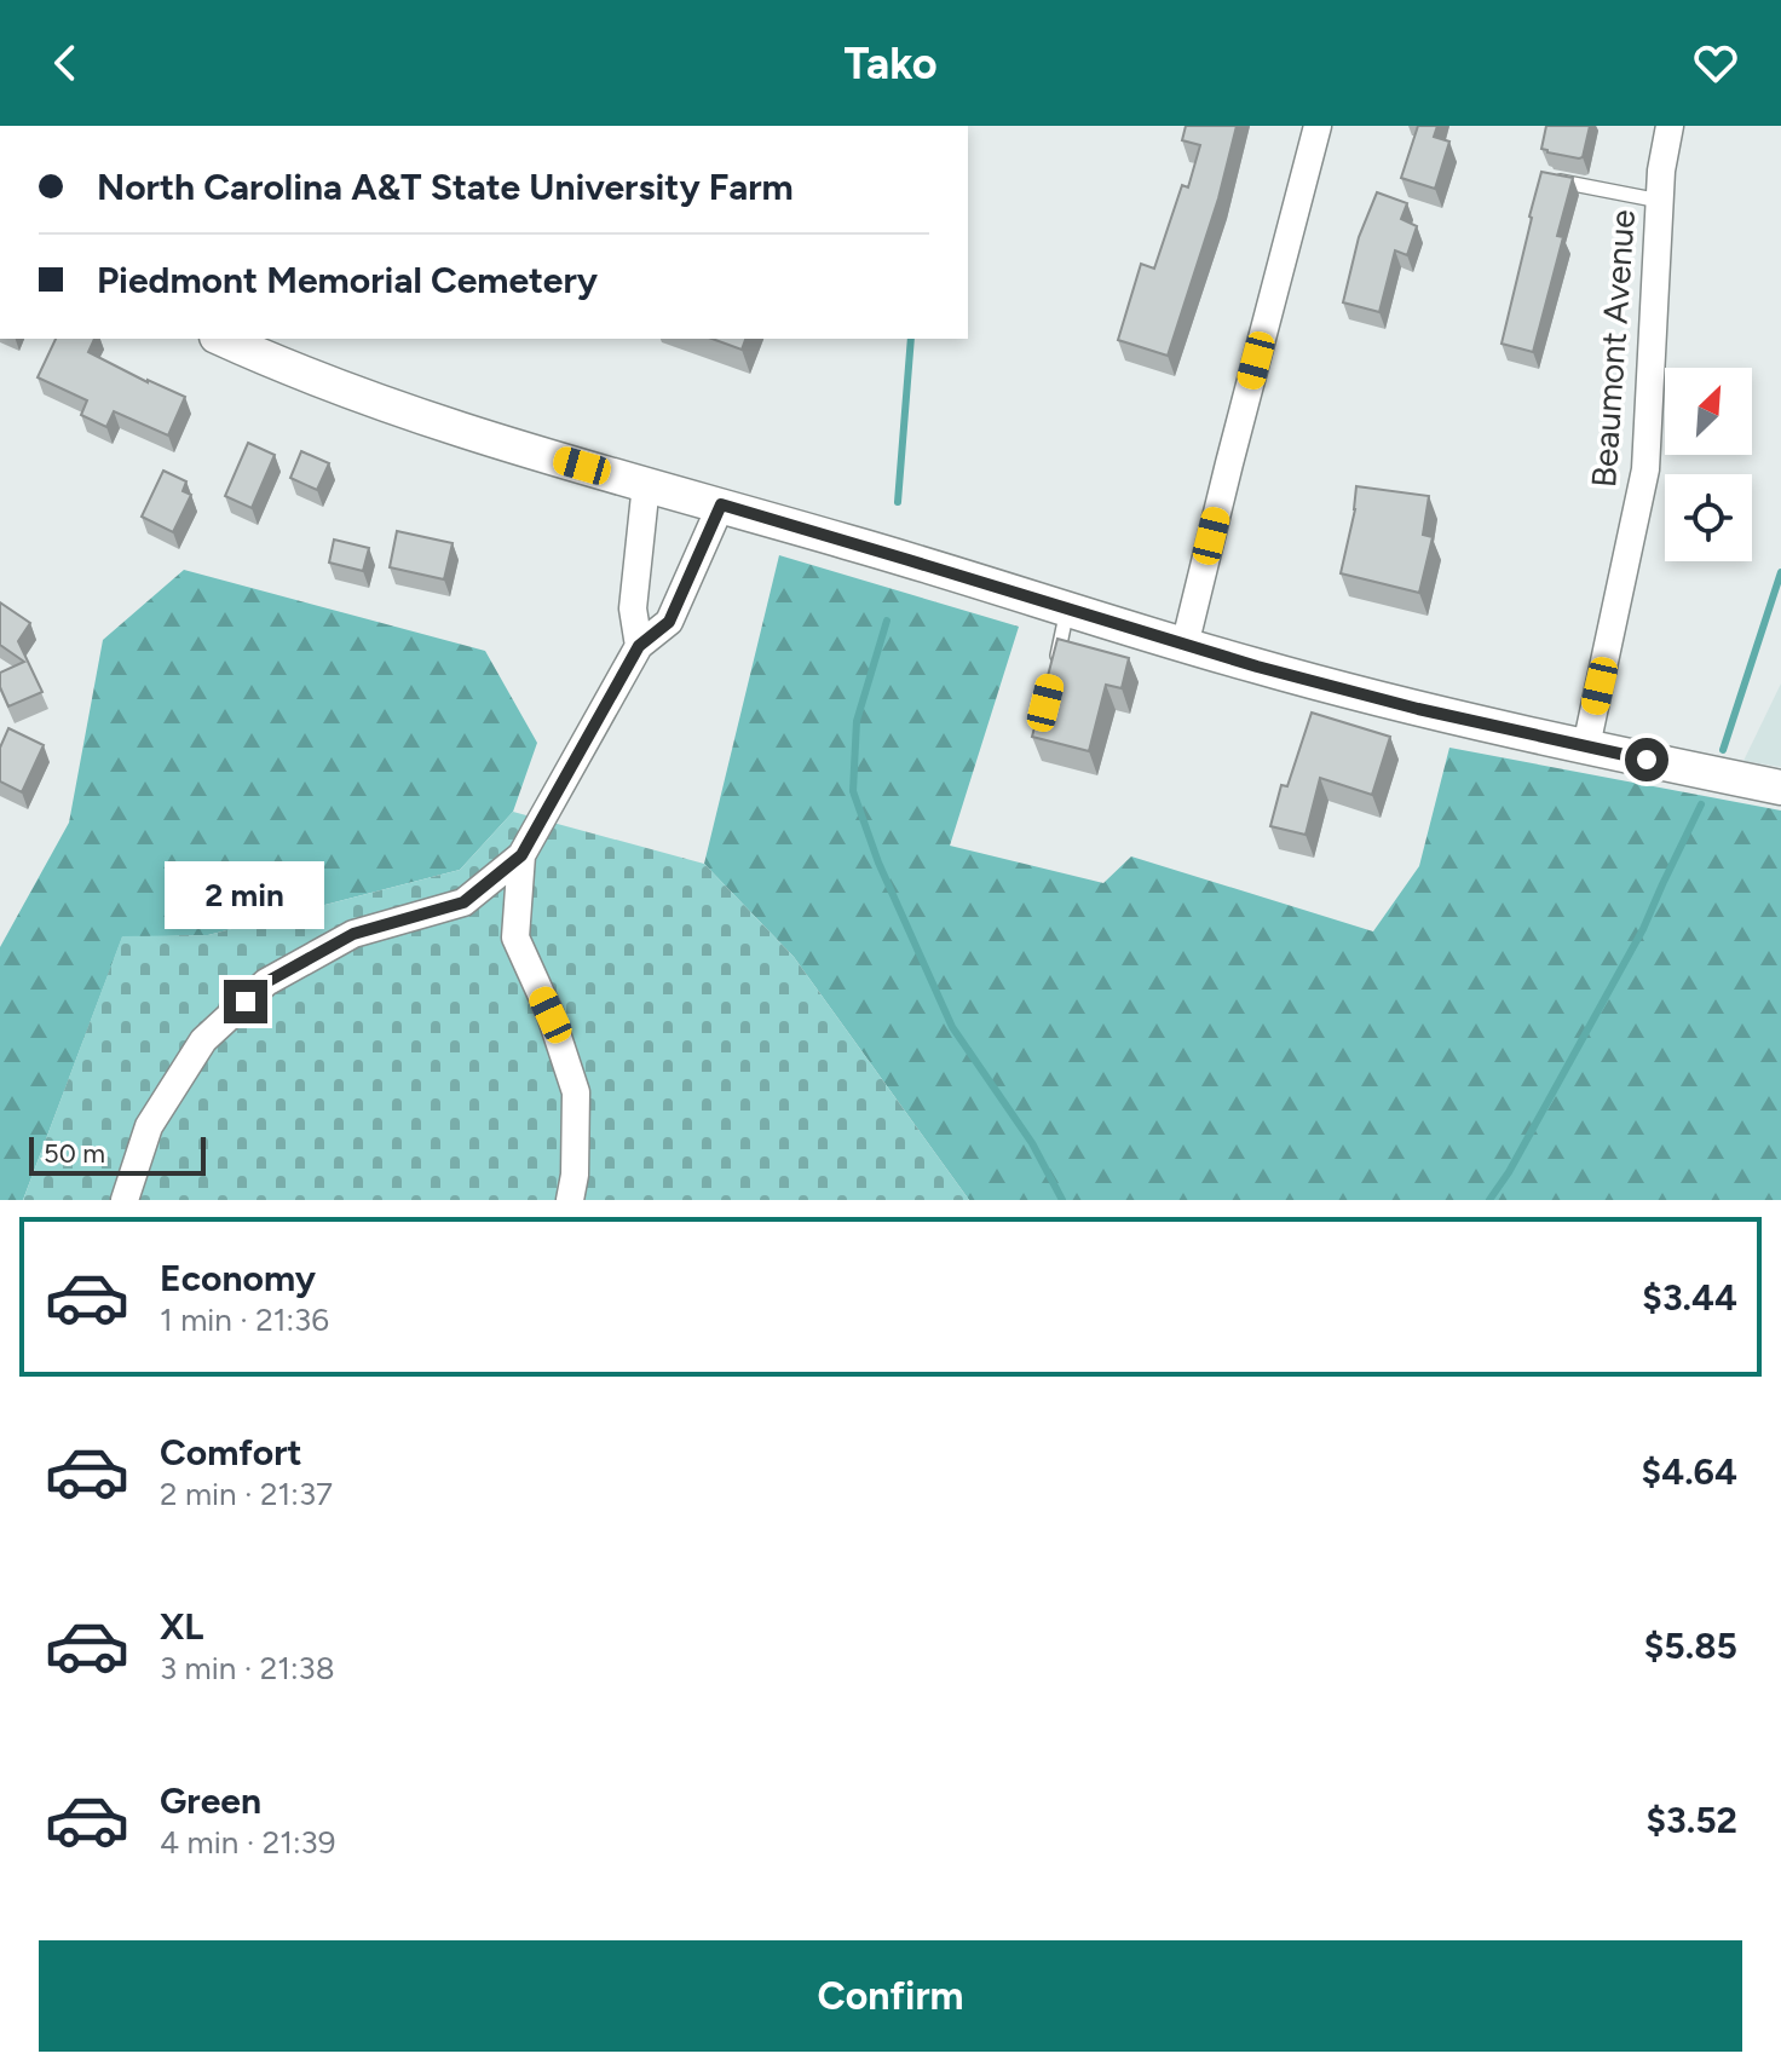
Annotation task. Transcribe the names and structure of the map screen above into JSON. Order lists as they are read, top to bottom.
{
  "streets": {
    "street": ["Beaumont Avenue"]
  },
  "scale_bar": "50 m",
  "north": "top right",
  "page": {
    "header": "Tako",
    "banner": ["North Carolina A&T State University Farm", "Piedmont Memorial Cemetery"],
    "bubble": "2 min",
    "scale": "50 m",
    "list": [
      {
        "name": "Economy",
        "note": "1 min · 21:36",
        "value": "$3.44"
      },
      {
        "name": "Comfort",
        "note": "2 min · 21:37",
        "value": "$4.64"
      },
      {
        "name": "XL",
        "note": "3 min · 21:38",
        "value": "$5.85"
      },
      {
        "name": "Green",
        "note": "4 min · 21:39",
        "value": "$3.52"
      }
    ],
    "buttons": "Confirm"
  }
}
